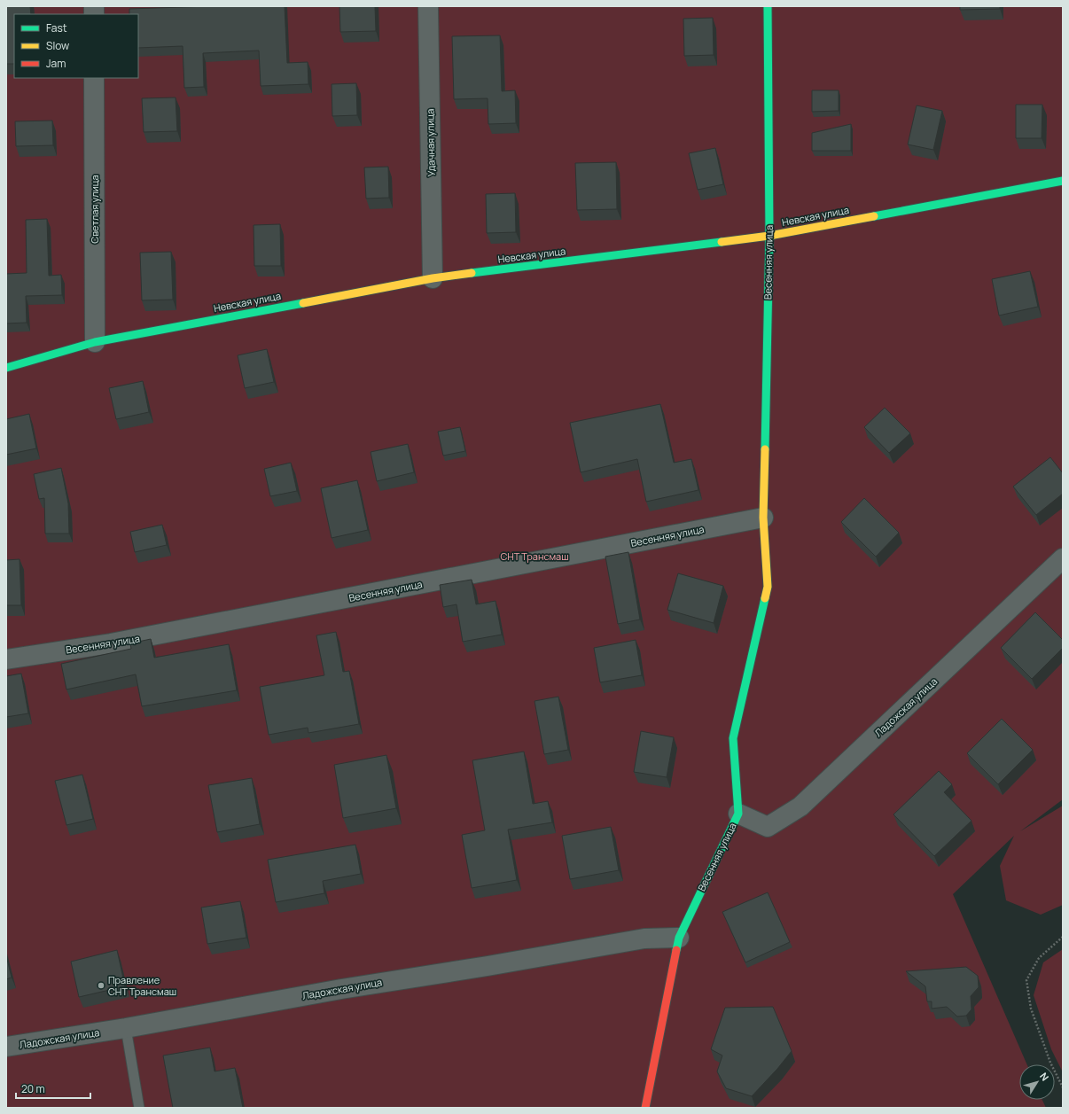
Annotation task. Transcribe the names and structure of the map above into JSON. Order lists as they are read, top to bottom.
{
  "streets": {
    "street": [
      "Удачная улица",
      "Светлая улица",
      "Невская улица",
      "Весенняя улица",
      "Ладожская улица"
    ]
  },
  "crossings": [
    ["Удачная улица", "Невская улица"],
    ["Светлая улица", "Невская улица"],
    ["Невская улица", "Весенняя улица"],
    ["Весенняя улица", "Ладожская улица"]
  ],
  "parks": ["СНТ Трансмаш"],
  "places": ["Правление СНТ Трансмаш"],
  "legend": ["Fast", "Slow", "Jam"],
  "scale_bar": "20 m",
  "north": "top right"
}
